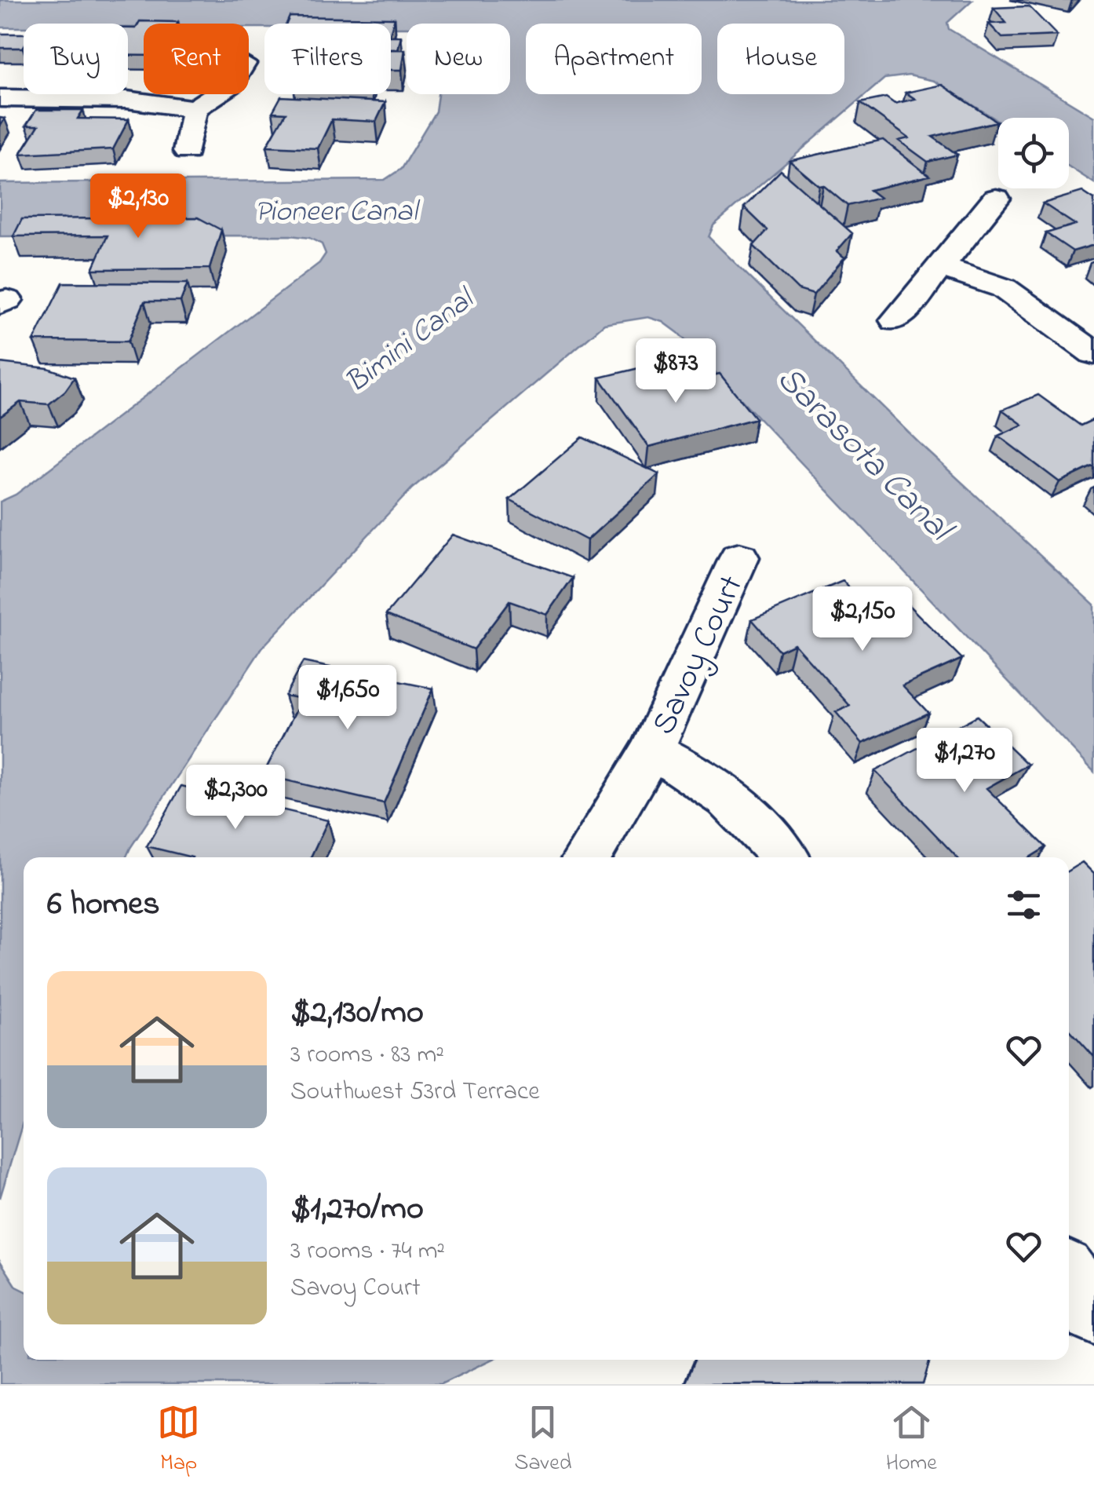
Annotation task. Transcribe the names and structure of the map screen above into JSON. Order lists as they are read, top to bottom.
{
  "streets": {
    "street": ["Savoy Court"]
  },
  "water": ["Pioneer Canal", "Bimini Canal", "Sarasota Canal"],
  "page": {
    "chip": [
      "Buy",
      "Rent",
      "Filters",
      "New",
      "Apartment",
      "House"
    ],
    "price": [
      "$2,130",
      "$873",
      "$2,150",
      "$1,650",
      "$1,270",
      "$2,300"
    ],
    "heading": "6 homes",
    "list": [
      {
        "name": "$2,130/mo",
        "note": "3 rooms · 83 m² · Southwest 53rd Terrace"
      },
      {
        "name": "$1,270/mo",
        "note": "3 rooms · 74 m² · Savoy Court"
      }
    ],
    "tabs": ["Map", "Saved", "Home"]
  }
}
